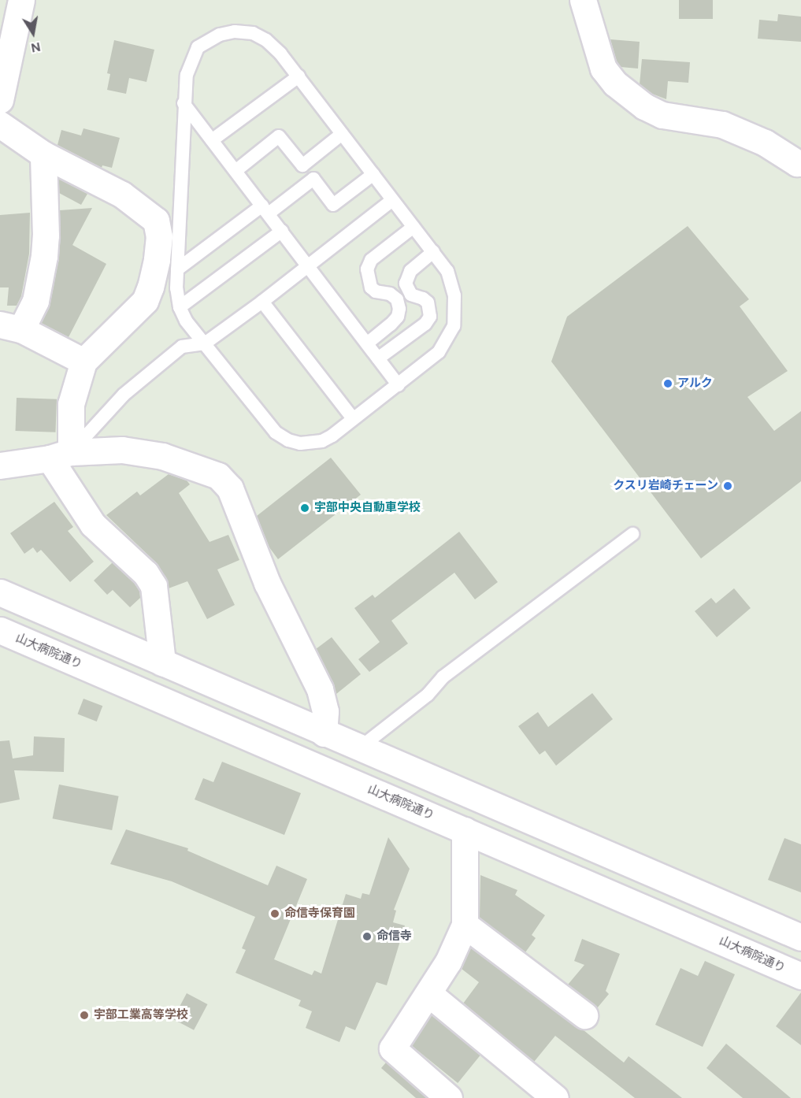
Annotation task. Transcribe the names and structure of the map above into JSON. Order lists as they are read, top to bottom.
{
  "streets": {
    "street": ["山大病院通り"]
  },
  "places": [
    "アルク",
    "クスリ岩崎チェーン",
    "宇部中央自動車学校",
    "命信寺保育園",
    "命信寺",
    "宇部工業高等学校"
  ],
  "north": "bottom"
}
